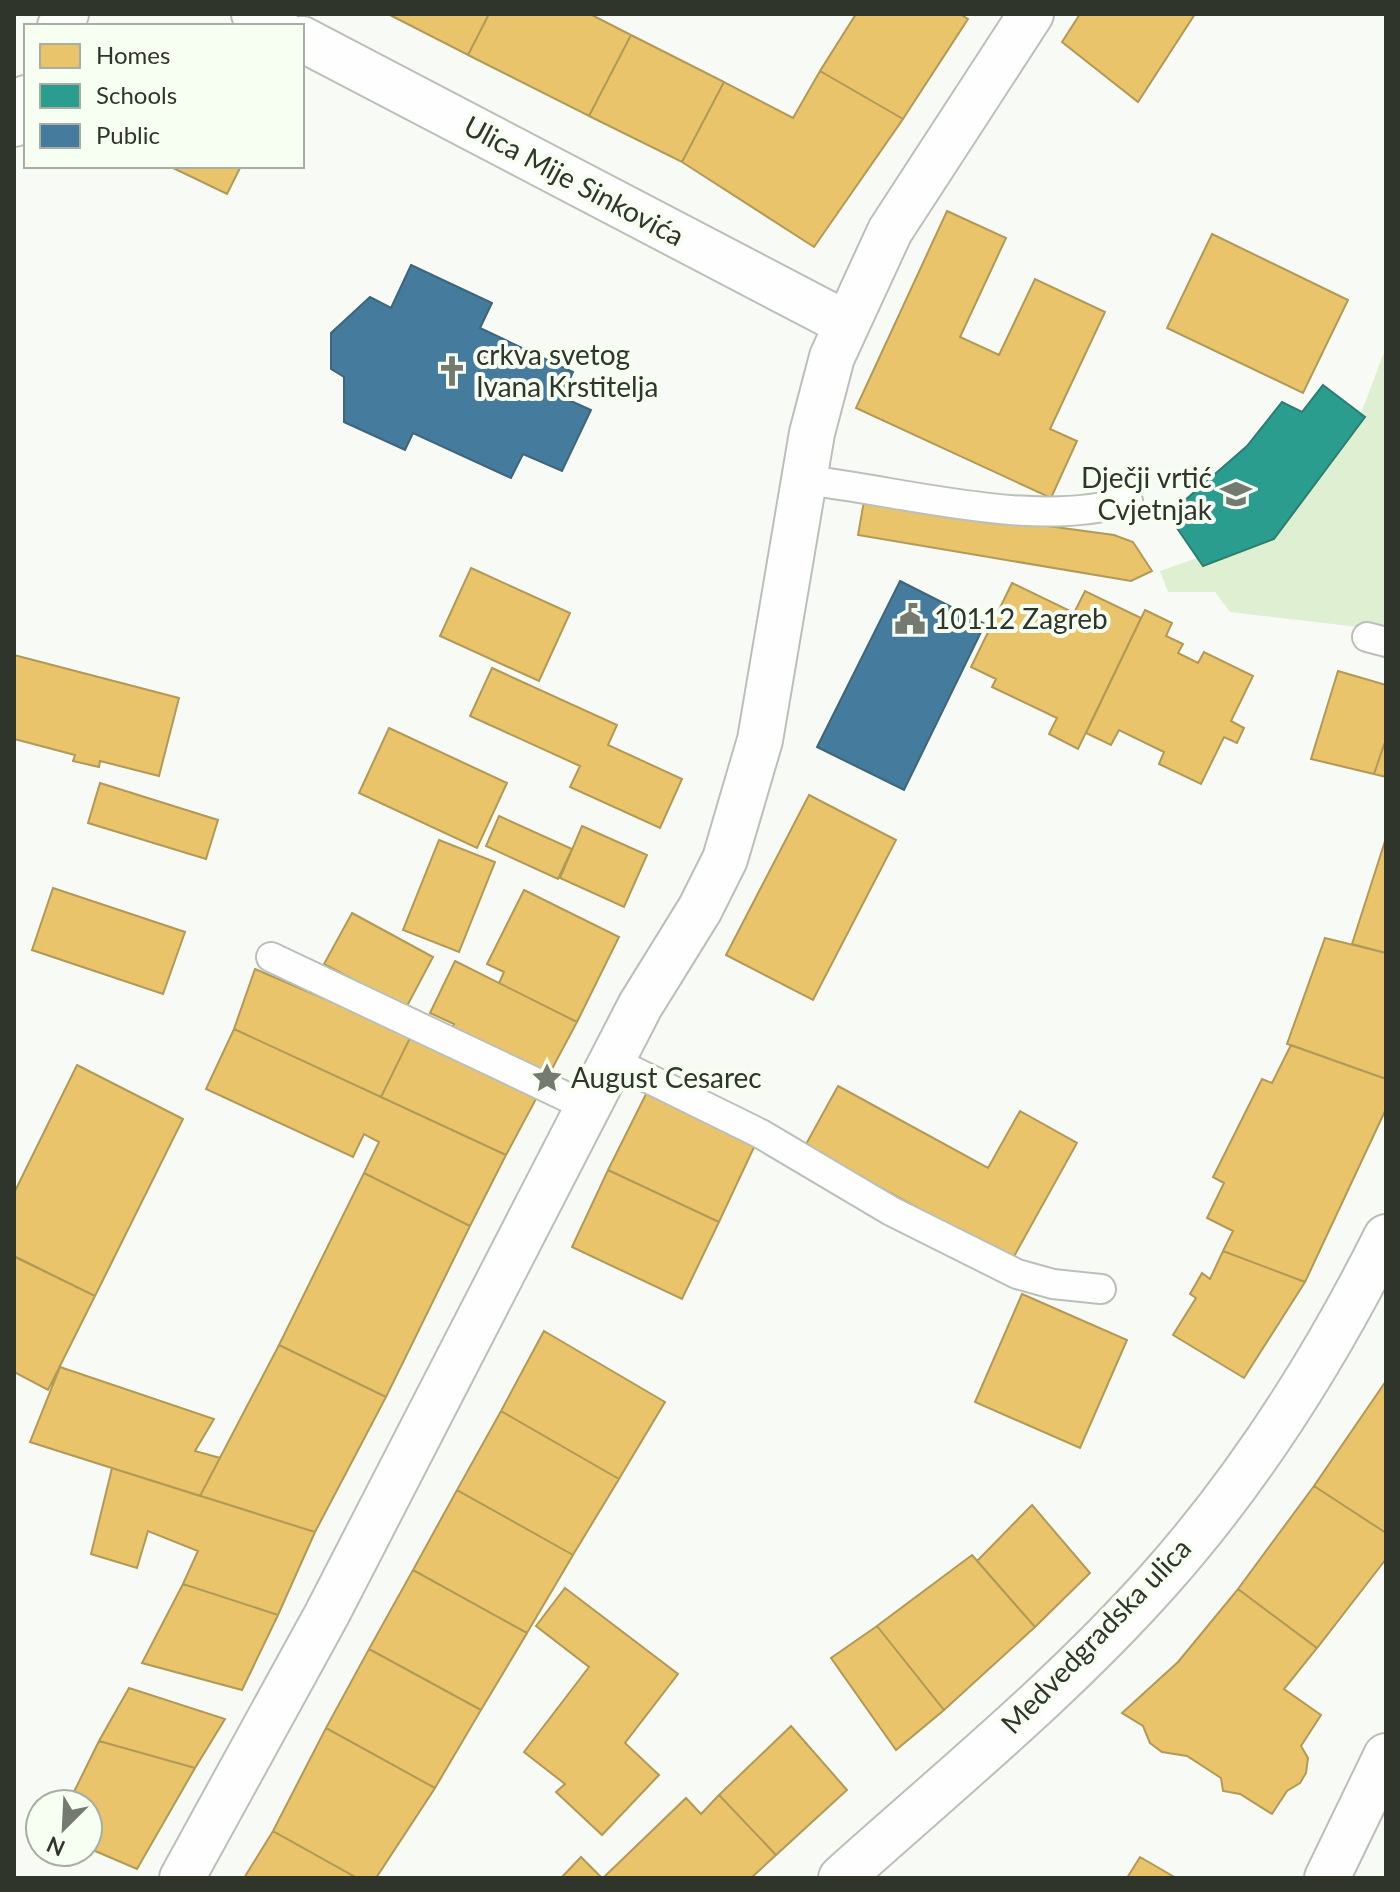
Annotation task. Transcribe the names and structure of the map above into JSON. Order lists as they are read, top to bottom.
{
  "streets": {
    "street": ["Ulica Mije Sinkovića", "Medvedgradska ulica"]
  },
  "places": {
    "church": ["crkva svetog Ivana Krstitelja"],
    "school or university": ["Dječji vrtić Cvjetnjak"],
    "public building": ["10112 Zagreb"],
    "place": ["August Cesarec"]
  },
  "legend": ["Homes", "Schools", "Public"],
  "north": "bottom left"
}
